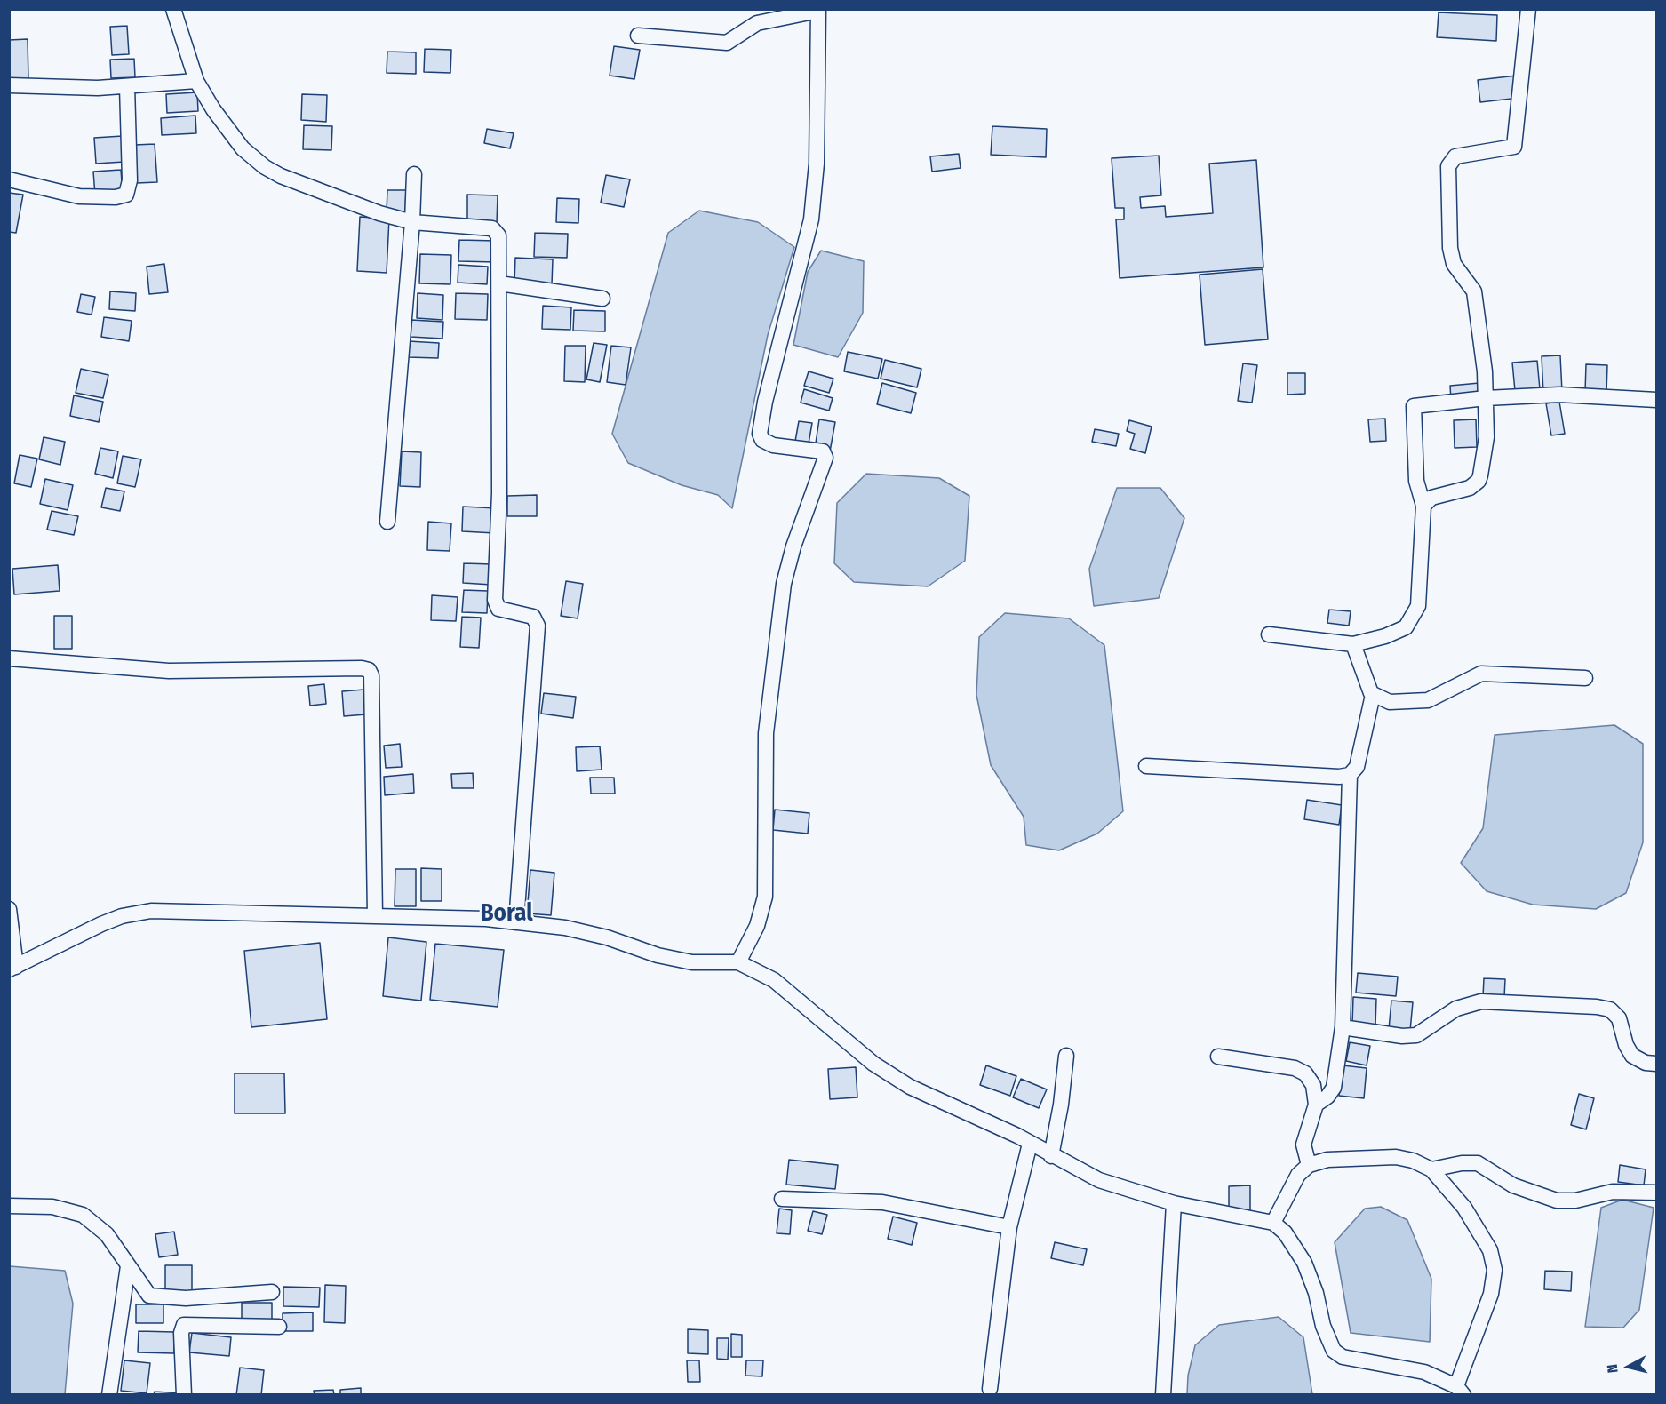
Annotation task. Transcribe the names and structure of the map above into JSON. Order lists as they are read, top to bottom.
{
  "districts": ["Boral"],
  "north": "left"
}
